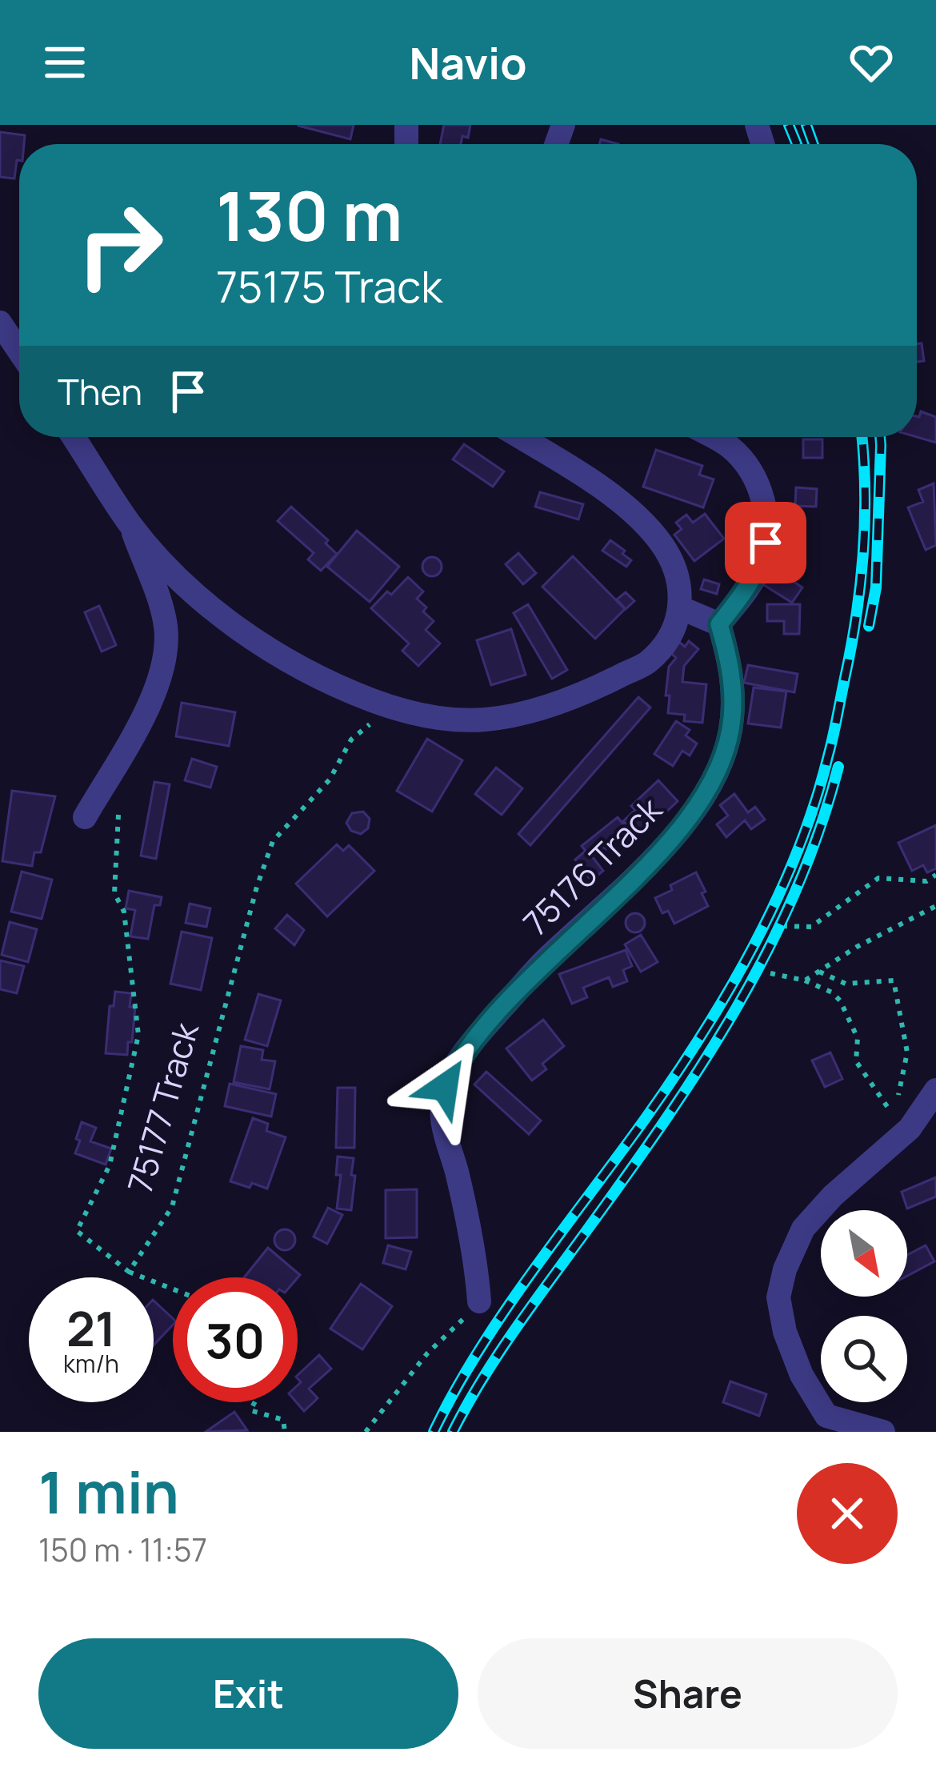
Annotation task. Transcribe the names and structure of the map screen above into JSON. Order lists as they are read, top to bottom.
{
  "streets": {
    "street": ["75176 Track"],
    "path": ["75177 Track"]
  },
  "north": "bottom right",
  "page": {
    "header": "Navio",
    "turn": ["130 m", "75175 Track"],
    "then": "Then",
    "speed": "21 km/h",
    "limit": "30",
    "heading": ["1 min", "150 m · 11:57"],
    "buttons": ["Exit", "Share"]
  }
}
